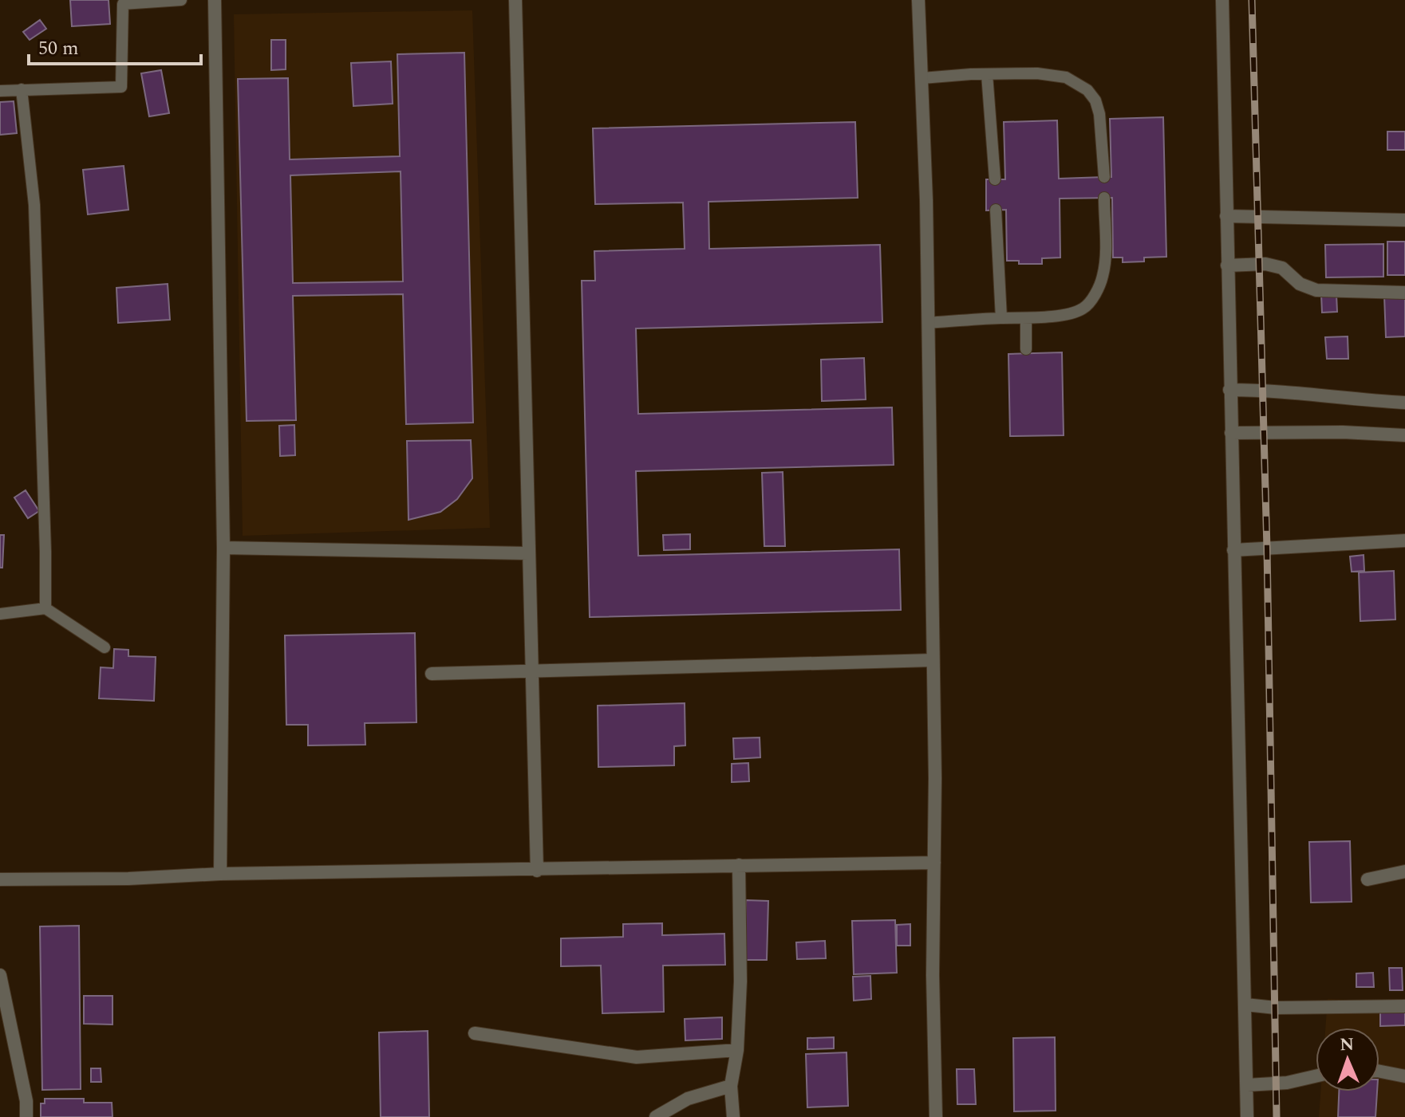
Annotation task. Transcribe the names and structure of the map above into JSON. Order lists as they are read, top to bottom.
{
  "scale_bar": "50 m",
  "north": "top"
}
